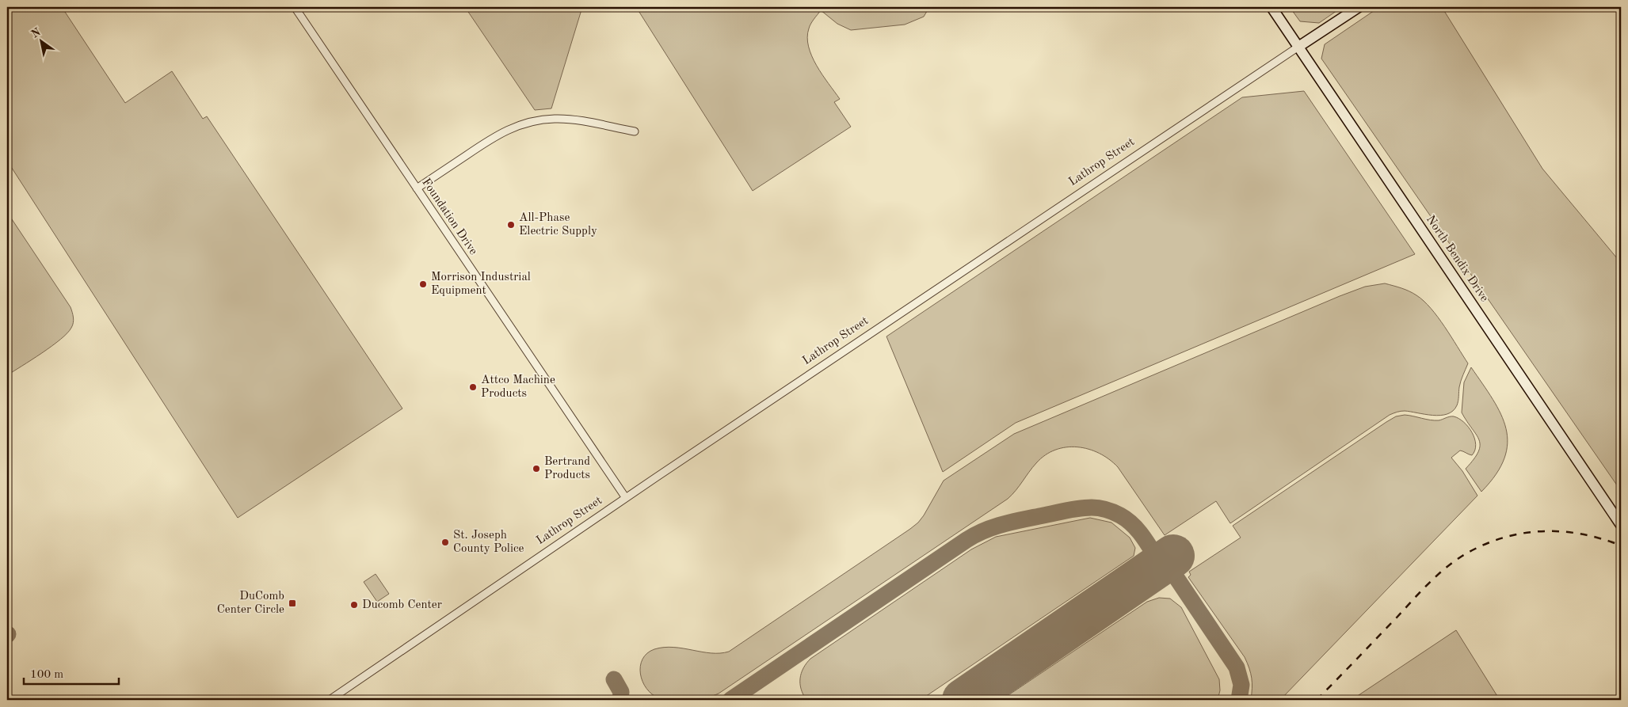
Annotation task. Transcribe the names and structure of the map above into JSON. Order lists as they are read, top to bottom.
{
  "streets": {
    "street": ["Lathrop Street", "Foundation Drive", "North Bendix Drive"]
  },
  "crossings": [
    ["Lathrop Street", "Foundation Drive"],
    ["Lathrop Street", "North Bendix Drive"]
  ],
  "places": {
    "other": [
      "All-Phase Electric Supply",
      "Morrison Industrial Equipment",
      "Attco Machine Products",
      "Bertrand Products",
      "St. Joseph County Police",
      "Ducomb Center"
    ],
    "transit": ["DuComb Center Circle"]
  },
  "scale_bar": "100 m",
  "north": "top left"
}
